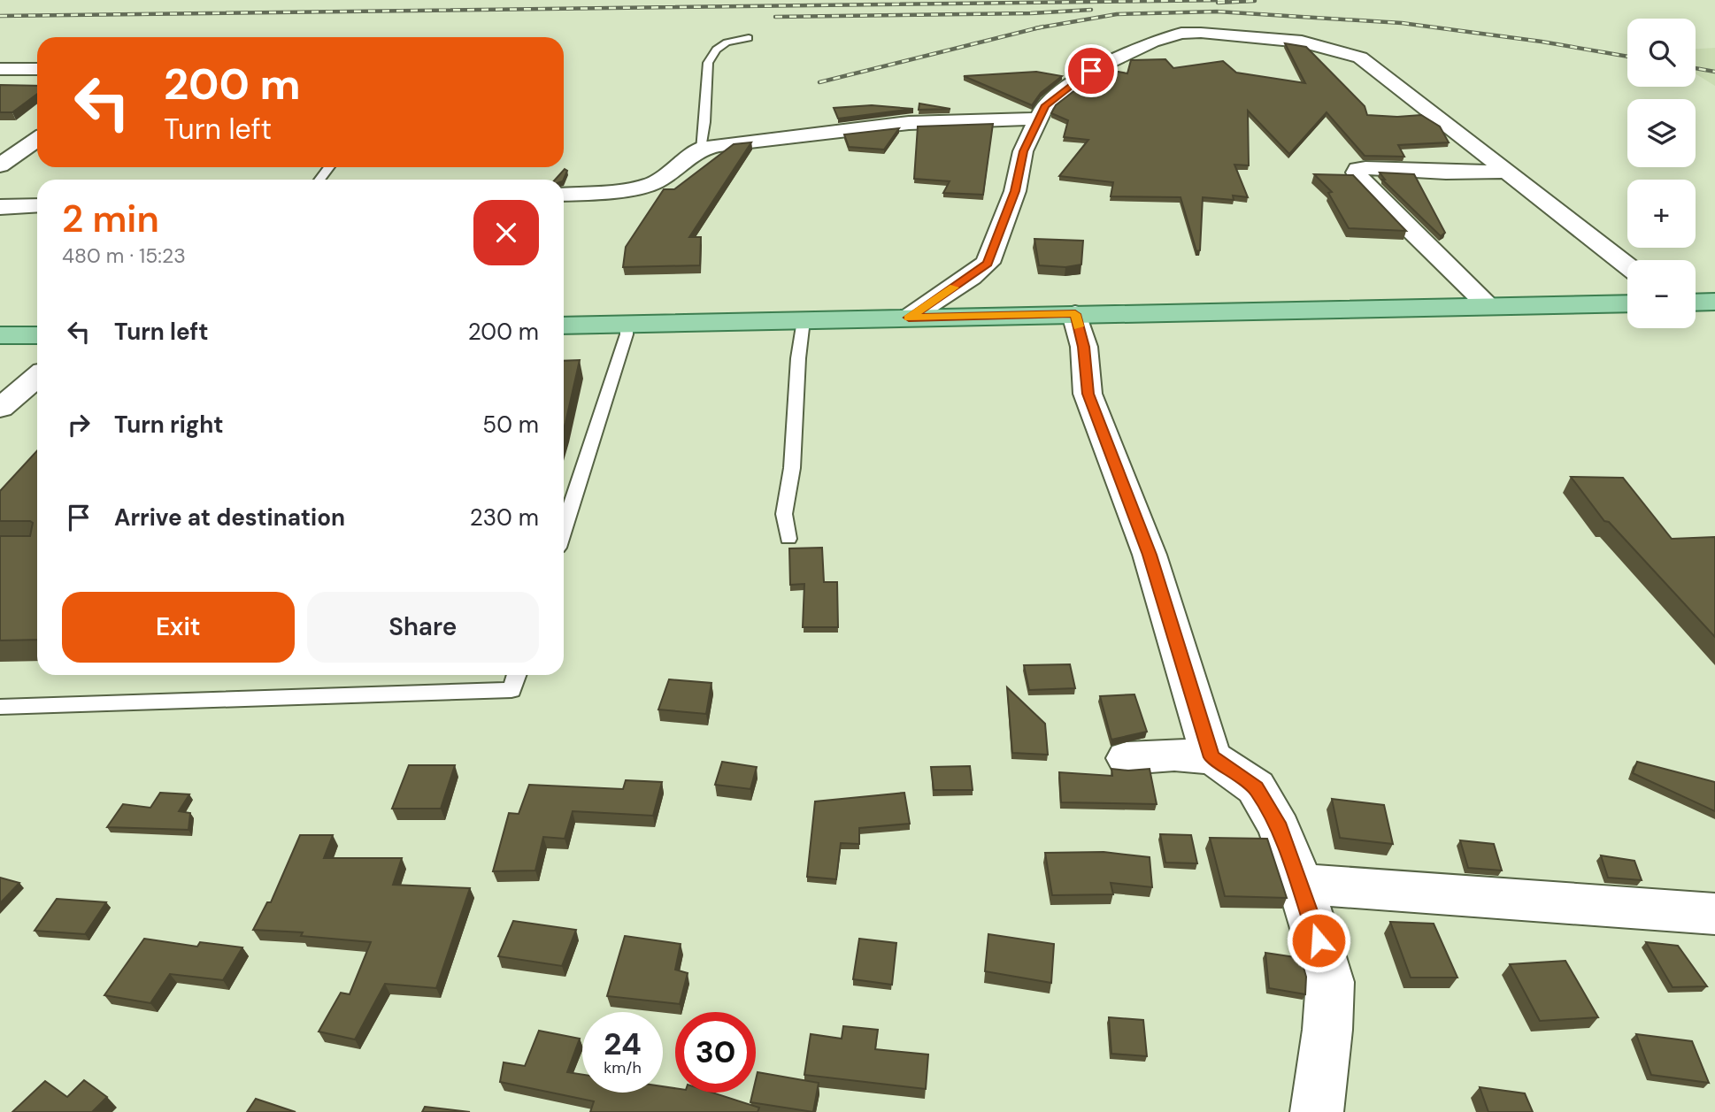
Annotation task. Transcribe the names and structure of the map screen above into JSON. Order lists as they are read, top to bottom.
{
  "page": {
    "map_buttons": ["+", "−"],
    "turn": ["200 m", "Turn left"],
    "heading": ["2 min", "480 m · 15:23"],
    "list": [
      {
        "name": "Turn left",
        "value": "200 m"
      },
      {
        "name": "Turn right",
        "value": "50 m"
      },
      {
        "name": "Arrive at destination",
        "value": "230 m"
      }
    ],
    "buttons": ["Exit", "Share"],
    "speed": "24 km/h",
    "limit": "30"
  }
}
